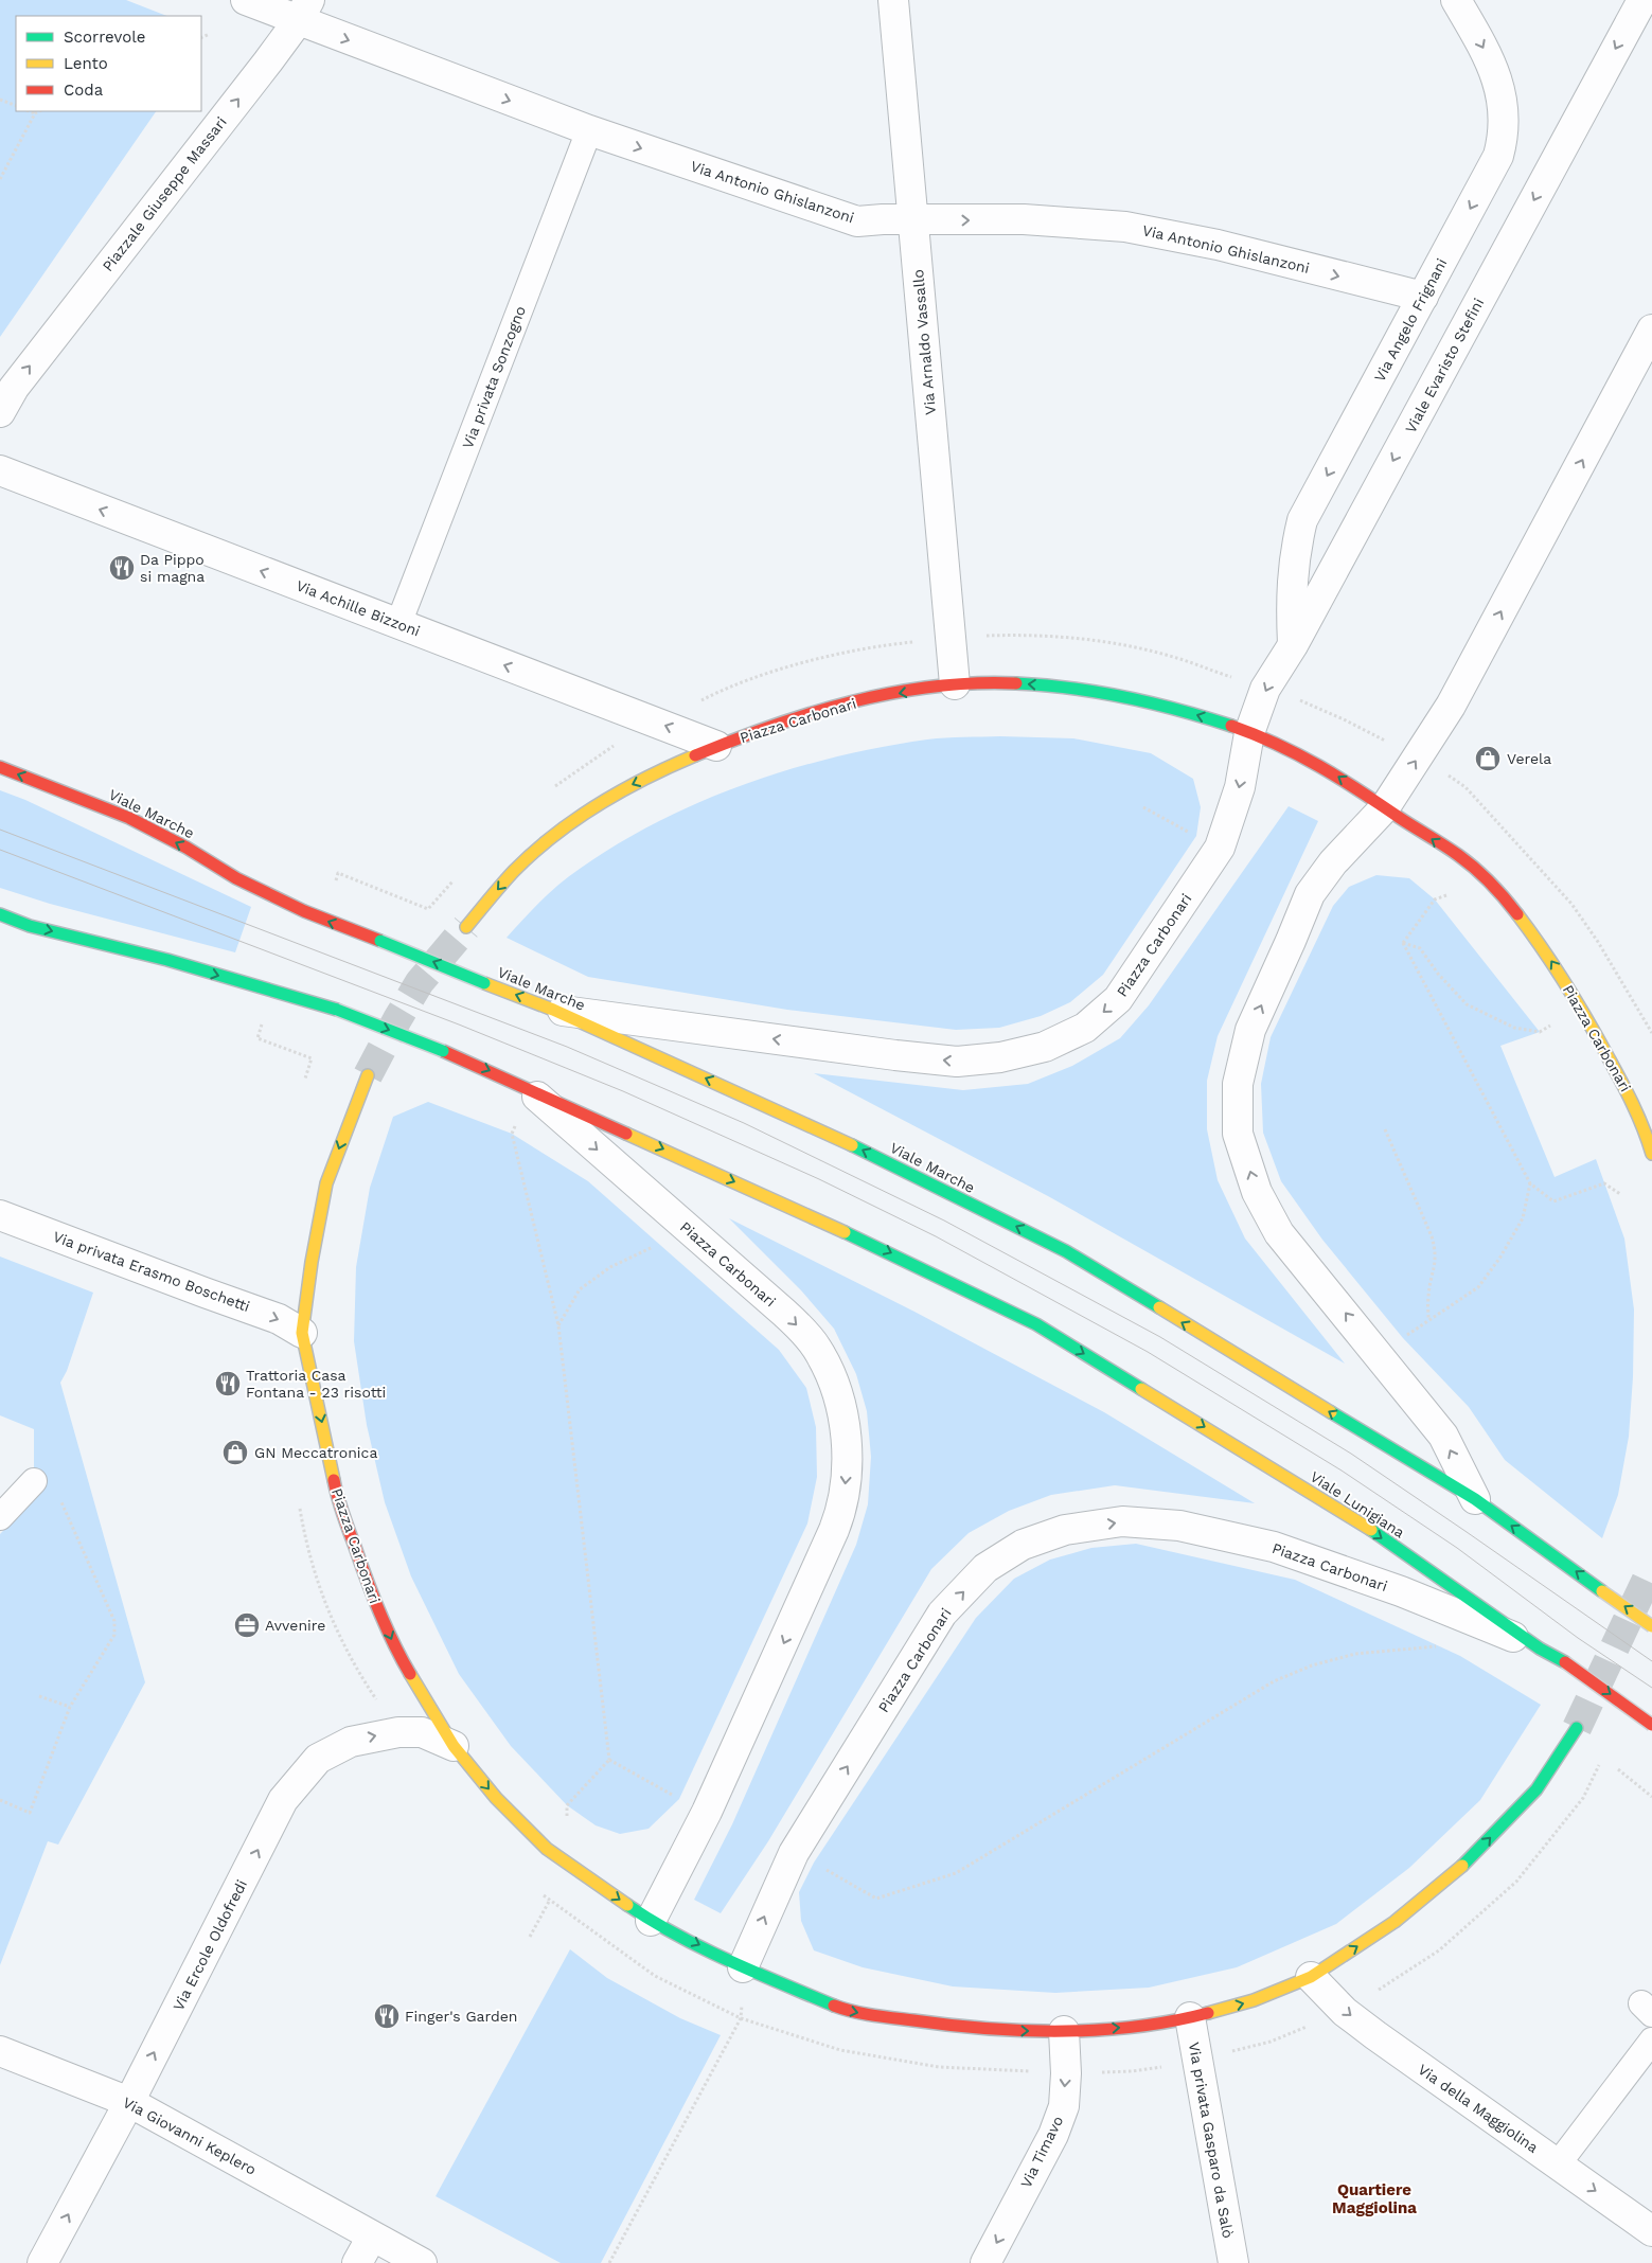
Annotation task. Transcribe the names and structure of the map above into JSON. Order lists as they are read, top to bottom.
{
  "streets": {
    "main road": ["Piazza Carbonari", "Viale Marche", "Viale Lunigiana"],
    "street": [
      "Via Antonio Ghislanzoni",
      "Piazzale Giuseppe Massari",
      "Via Angelo Frignani",
      "Via Arnaldo Vassallo",
      "Viale Evaristo Stefini",
      "Via Achille Bizzoni",
      "Via privata Erasmo Boschetti",
      "Via Ercole Oldofredi",
      "Via della Maggiolina",
      "Via Giovanni Keplero",
      "Via privata Gasparo da Salò",
      "Via Timavo"
    ],
    "lane": ["Via privata Sonzogno"]
  },
  "crossings": [
    ["Via Antonio Ghislanzoni", "Piazzale Giuseppe Massari"],
    ["Via Antonio Ghislanzoni", "Via Angelo Frignani"],
    ["Via Antonio Ghislanzoni", "Via Arnaldo Vassallo"],
    ["Via Antonio Ghislanzoni", "Via privata Sonzogno"],
    ["Via Angelo Frignani", "Viale Evaristo Stefini"],
    ["Via Arnaldo Vassallo", "Piazza Carbonari"],
    ["Viale Evaristo Stefini", "Piazza Carbonari"],
    ["Via privata Sonzogno", "Via Achille Bizzoni"],
    ["Via Achille Bizzoni", "Piazza Carbonari"],
    ["Piazza Carbonari", "Viale Marche"],
    ["Piazza Carbonari", "Via privata Erasmo Boschetti"],
    ["Piazza Carbonari", "Viale Lunigiana"],
    ["Piazza Carbonari", "Via Ercole Oldofredi"],
    ["Piazza Carbonari", "Via della Maggiolina"],
    ["Piazza Carbonari", "Via privata Gasparo da Salò"],
    ["Piazza Carbonari", "Via Timavo"],
    ["Via Ercole Oldofredi", "Via Giovanni Keplero"]
  ],
  "one_way": [
    "Via Antonio Ghislanzoni",
    "Piazzale Giuseppe Massari",
    "Via Achille Bizzoni",
    "Viale Marche",
    "Via privata Erasmo Boschetti",
    "Viale Lunigiana",
    "Via Ercole Oldofredi",
    "Via della Maggiolina",
    "Via Timavo"
  ],
  "districts": ["Quartiere Maggiolina"],
  "places": {
    "restaurant": ["Da Pippo si magna", "Trattoria Casa Fontana - 23 risotti", "Finger's Garden"],
    "shop": ["Verela", "GN Meccatronica"],
    "office": ["Avvenire"]
  },
  "legend": ["Scorrevole", "Lento", "Coda"]
}
